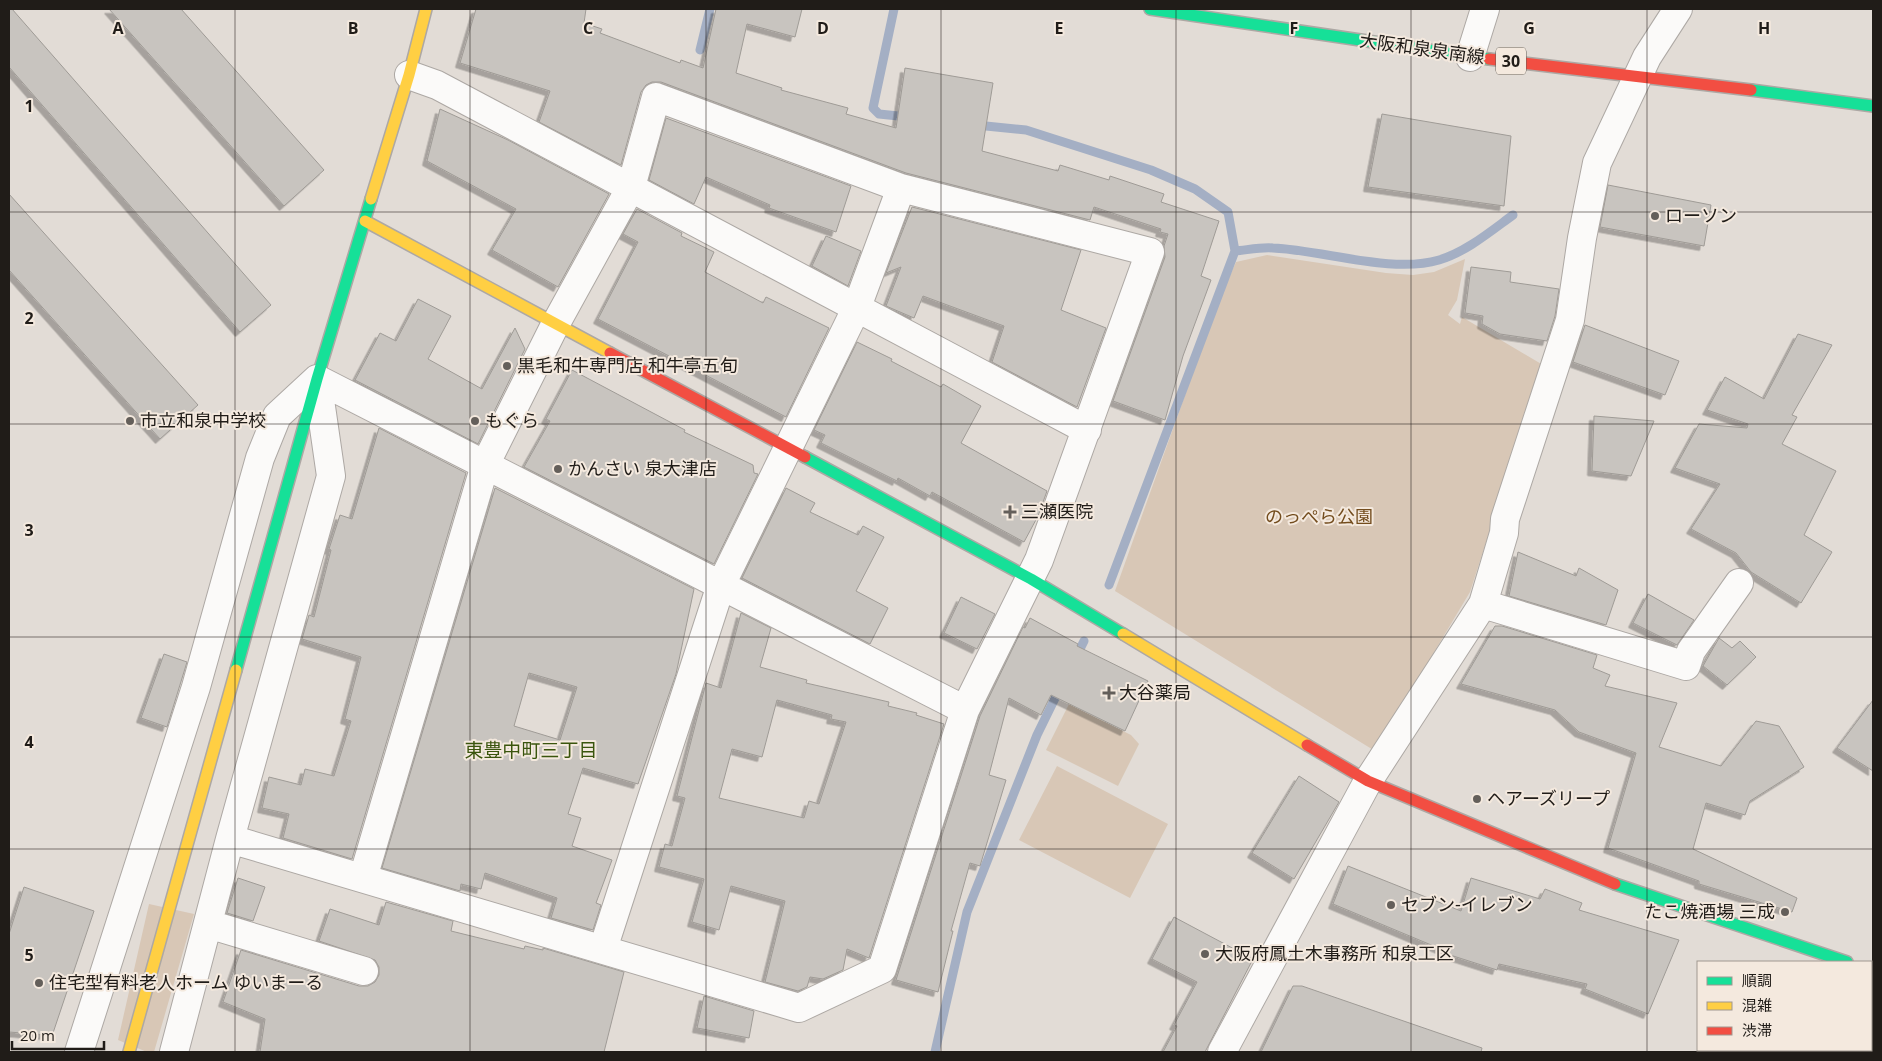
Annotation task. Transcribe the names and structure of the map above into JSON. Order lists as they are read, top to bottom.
{
  "streets": {
    "street": ["大阪和泉泉南線", "30"]
  },
  "districts": ["東豊中町三丁目"],
  "parks": ["のっぺら公園"],
  "places": {
    "other": [
      "ローソン",
      "黒毛和牛専門店 和牛亭五旬",
      "市立和泉中学校",
      "もぐら",
      "かんさい 泉大津店",
      "ヘアーズリープ",
      "セブン-イレブン",
      "たこ焼酒場 三成",
      "大阪府鳳土木事務所 和泉工区",
      "住宅型有料老人ホーム ゆいまーる"
    ],
    "health": ["三瀬医院", "大谷薬局"]
  },
  "legend": ["順調", "混雑", "渋滞"],
  "scale_bar": "20 m",
  "grid": {
    "columns": [
      "A",
      "B",
      "C",
      "D",
      "E",
      "F",
      "G",
      "H"
    ],
    "rows": [
      "1",
      "2",
      "3",
      "4",
      "5"
    ]
  }
}
